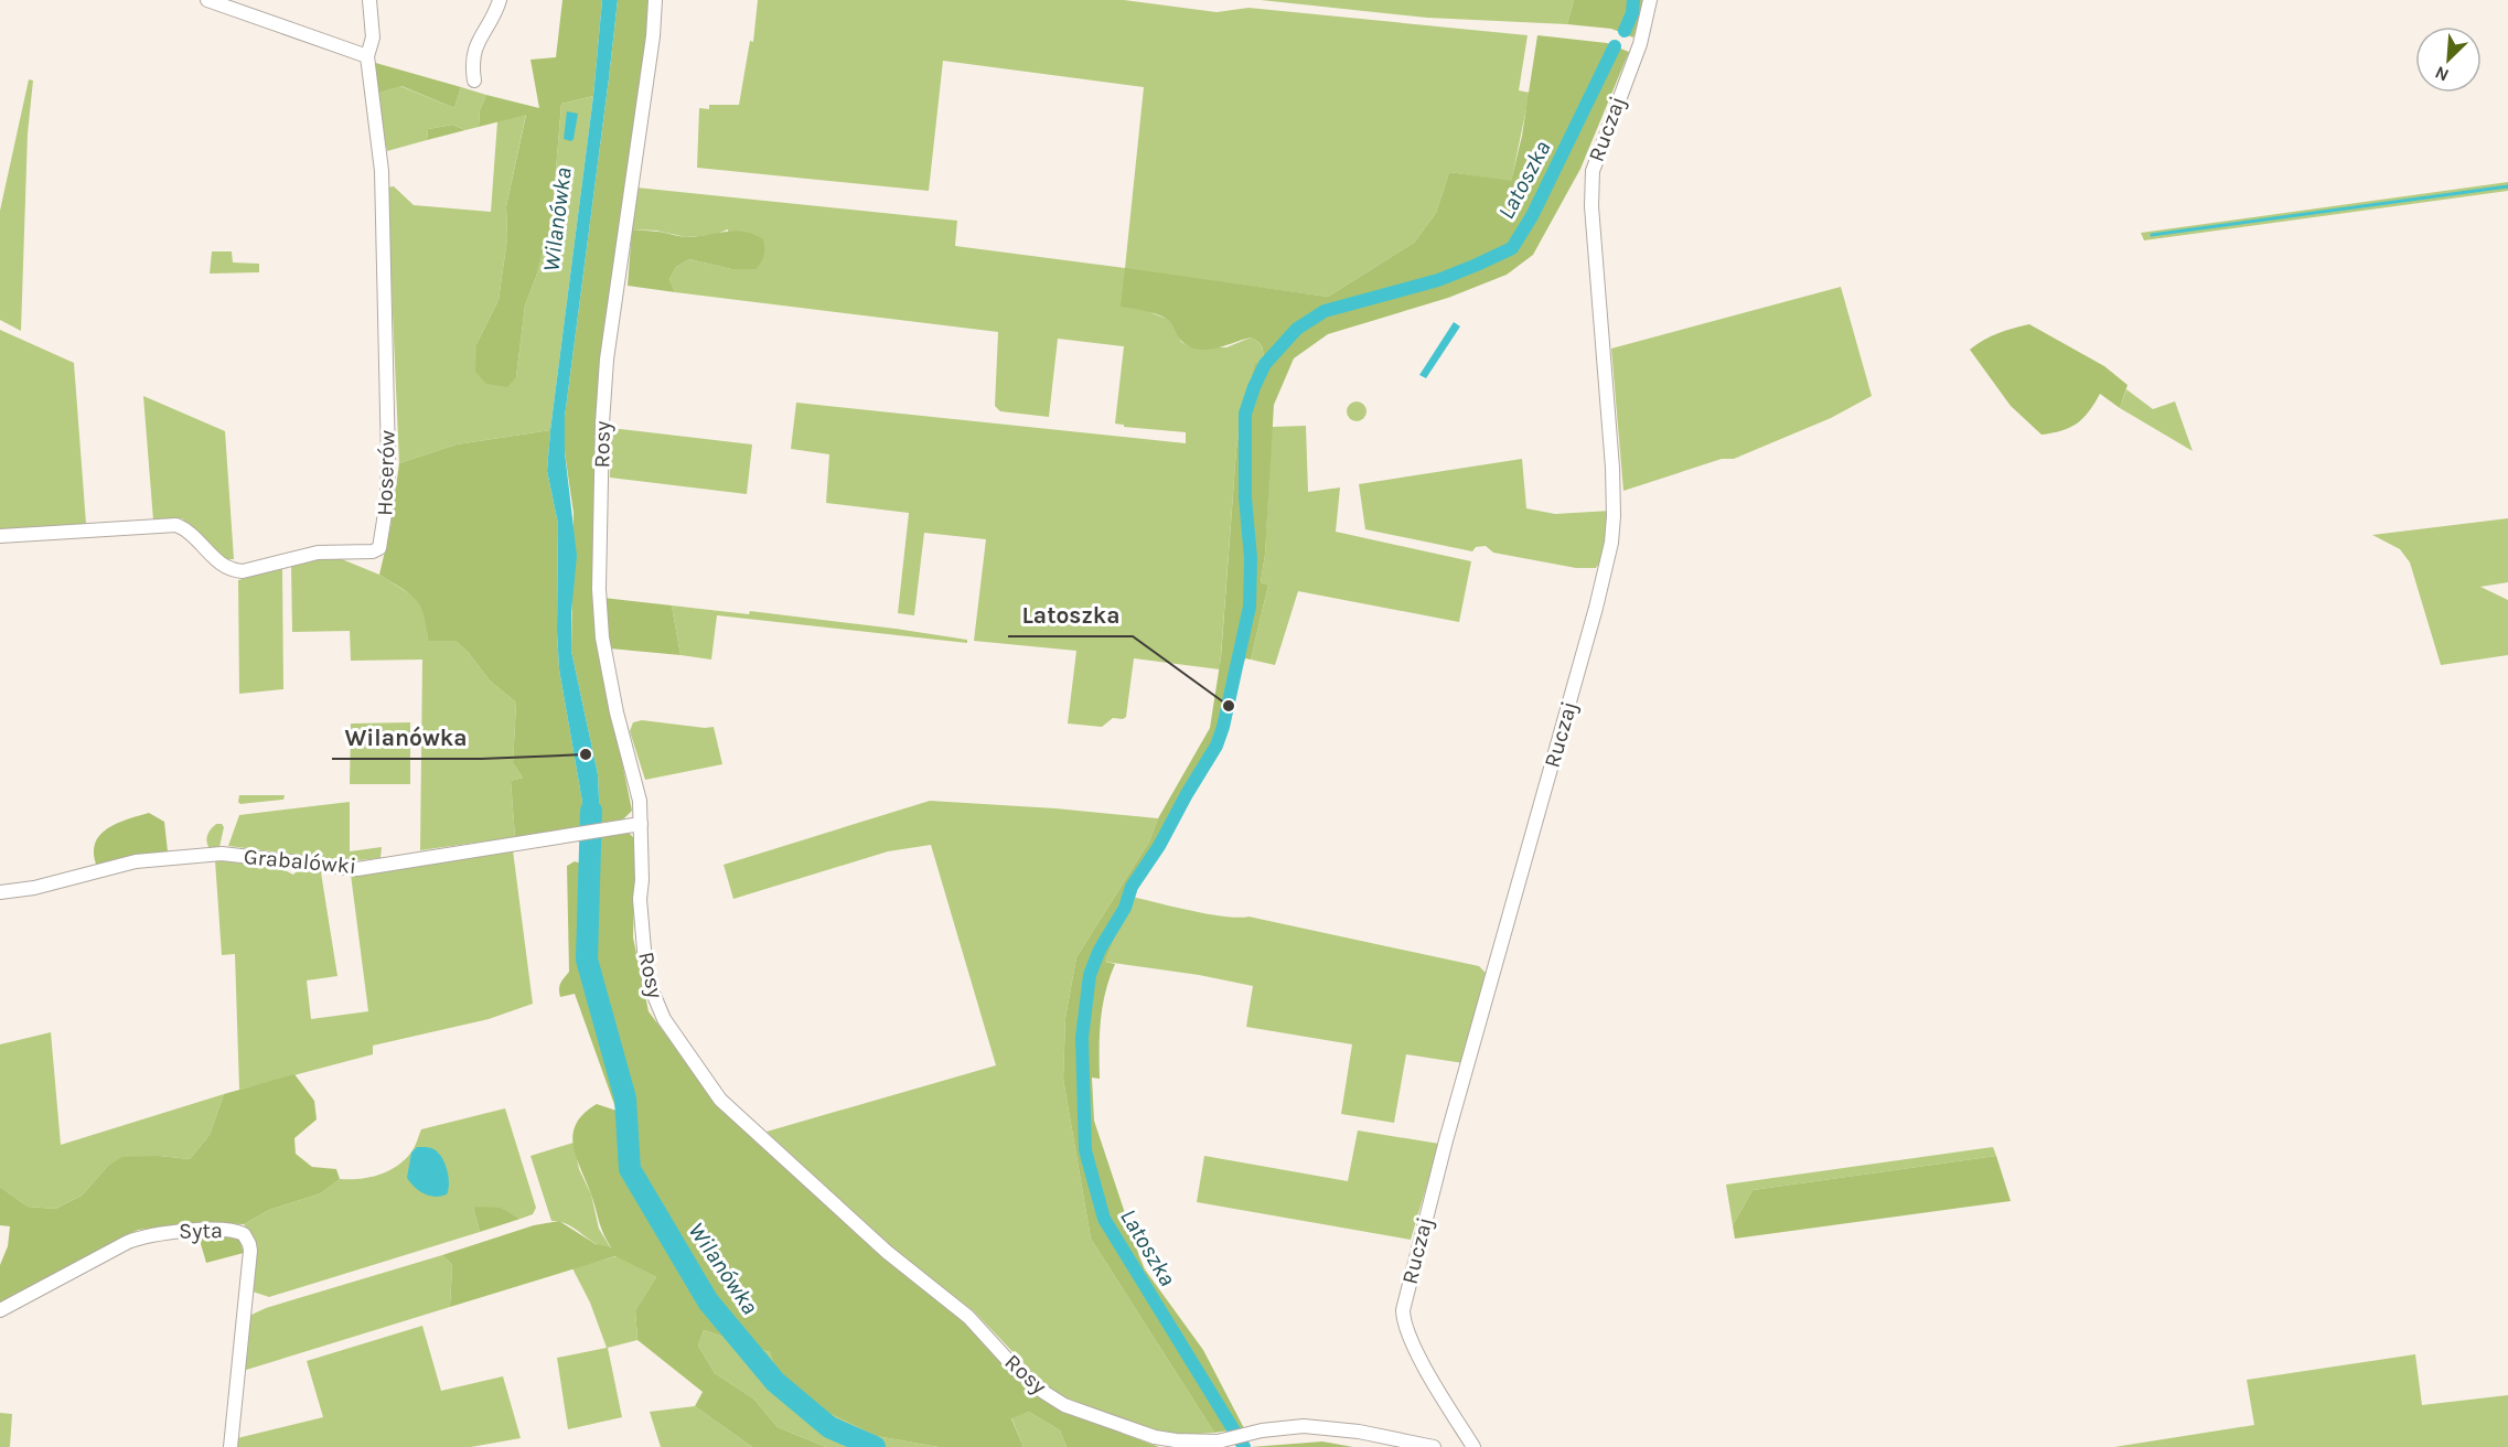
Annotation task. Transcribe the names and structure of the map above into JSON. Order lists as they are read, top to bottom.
{
  "streets": {
    "street": [
      "Ruczaj",
      "Rosy",
      "Hoserów",
      "Grabalówki",
      "Syta"
    ]
  },
  "crossings": [
    ["Rosy", "Grabalówki"]
  ],
  "water": ["Latoszka", "Wilanówka"],
  "places": ["Latoszka", "Wilanówka"],
  "north": "bottom left"
}
